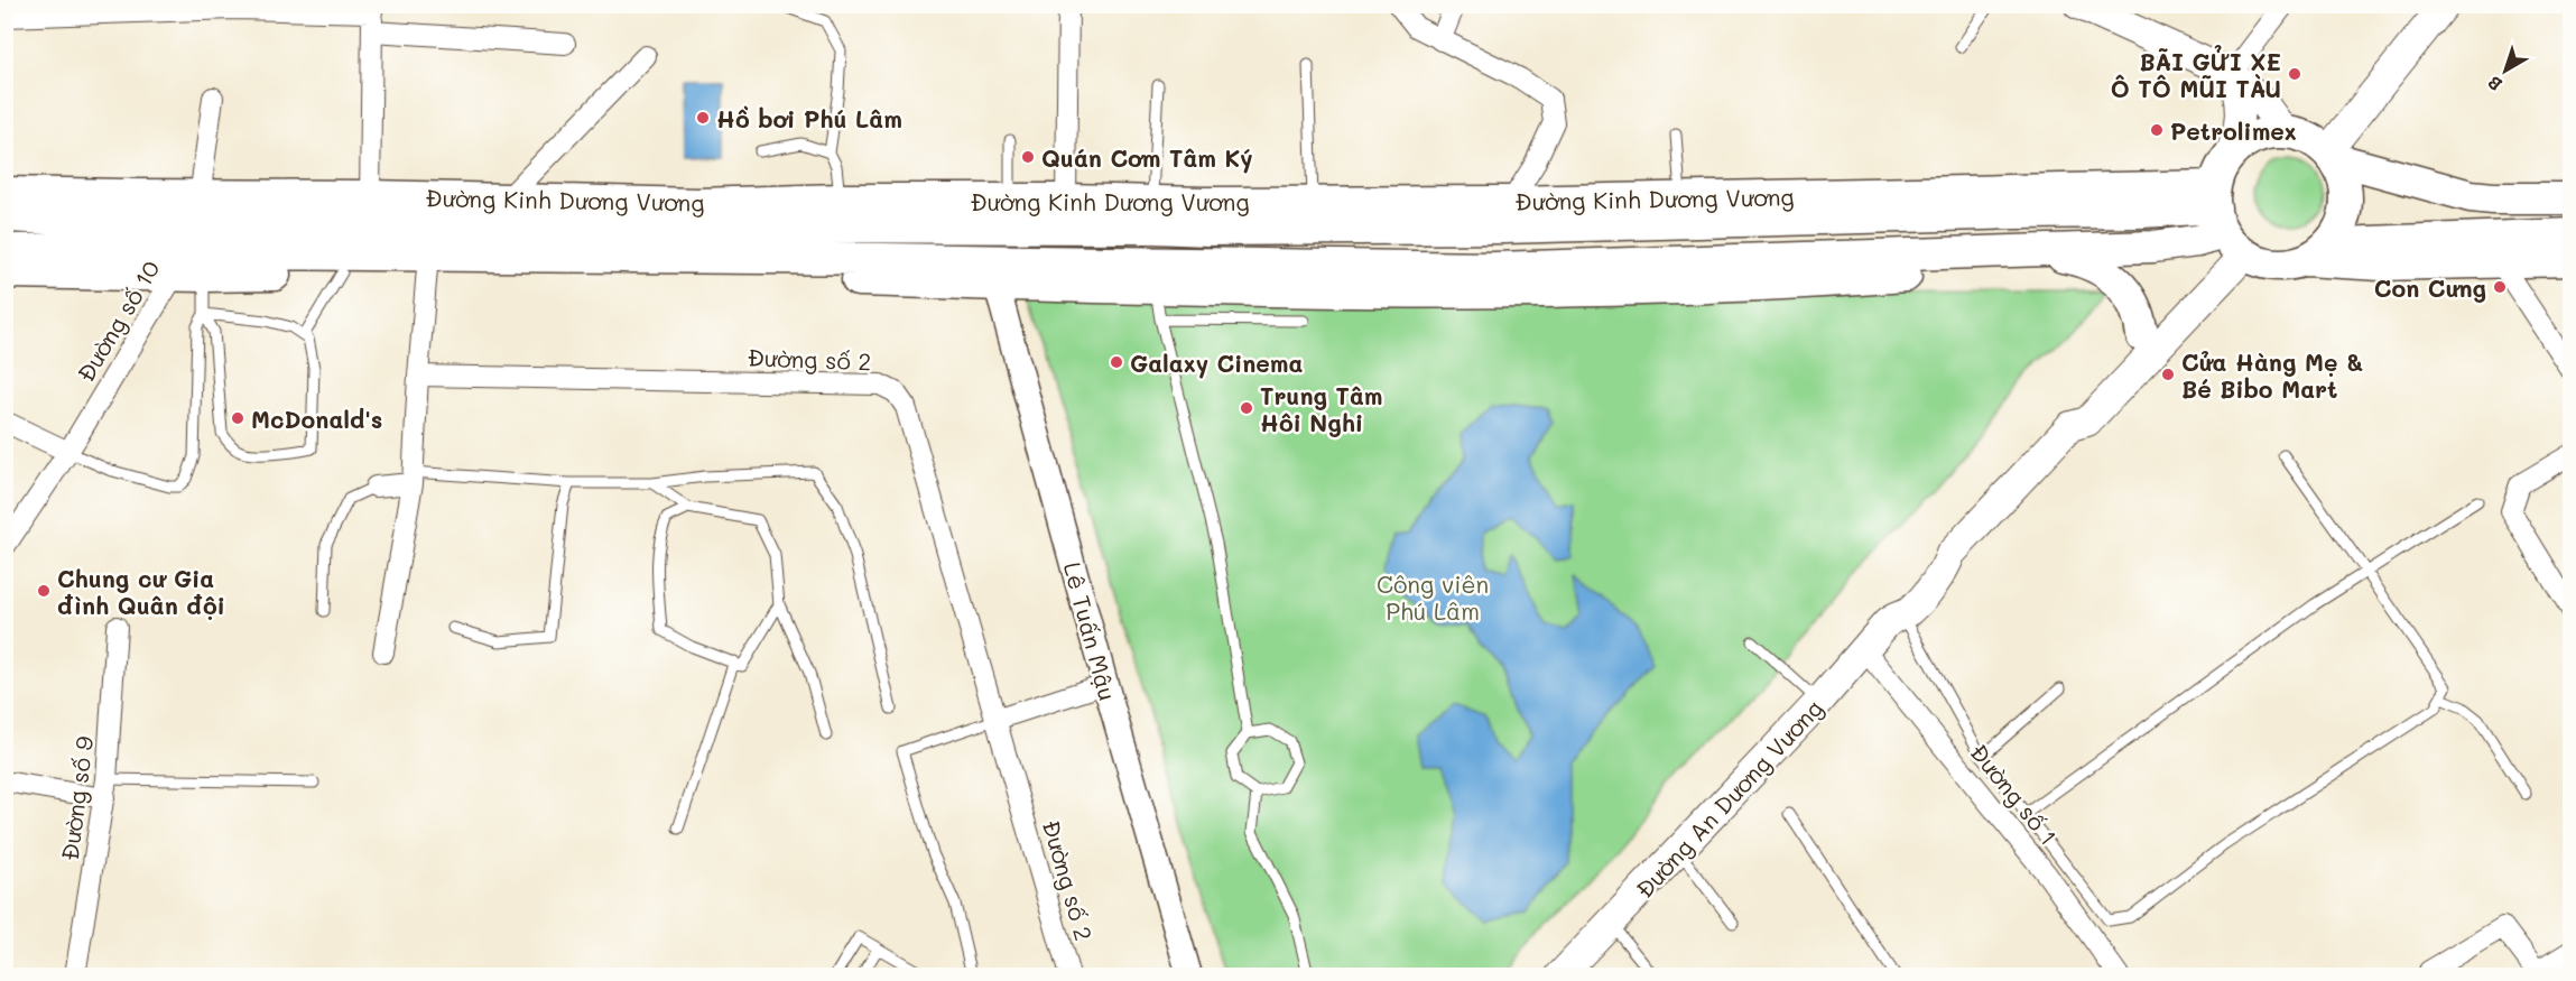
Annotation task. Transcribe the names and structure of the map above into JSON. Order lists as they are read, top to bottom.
{
  "streets": {
    "main road": ["Đường Kinh Dương Vương", "Đường An Dương Vương"],
    "street": [
      "Đường số 10",
      "Đường số 2",
      "Lê Tuấn Mậu",
      "Đường số 1",
      "Đường số 9"
    ]
  },
  "crossings": [
    ["Đường Kinh Dương Vương", "Đường số 10"],
    ["Đường Kinh Dương Vương", "Lê Tuấn Mậu"],
    ["Đường Kinh Dương Vương", "Đường An Dương Vương"],
    ["Đường số 1", "Đường An Dương Vương"]
  ],
  "parks": ["Công viên Phú Lâm"],
  "places": [
    "BÃI GỬI XE Ô TÔ MŨI TÀU",
    "Hồ bơi Phú Lâm",
    "Petrolimex",
    "Quán Cơm Tâm Ký",
    "Con Cưng",
    "Galaxy Cinema",
    "Cửa Hàng Mẹ & Bé Bibo Mart",
    "Trung Tâm Hôi Nghi",
    "McDonald's",
    "Chung cư Gia đình Quân đội"
  ],
  "north": "bottom left"
}
